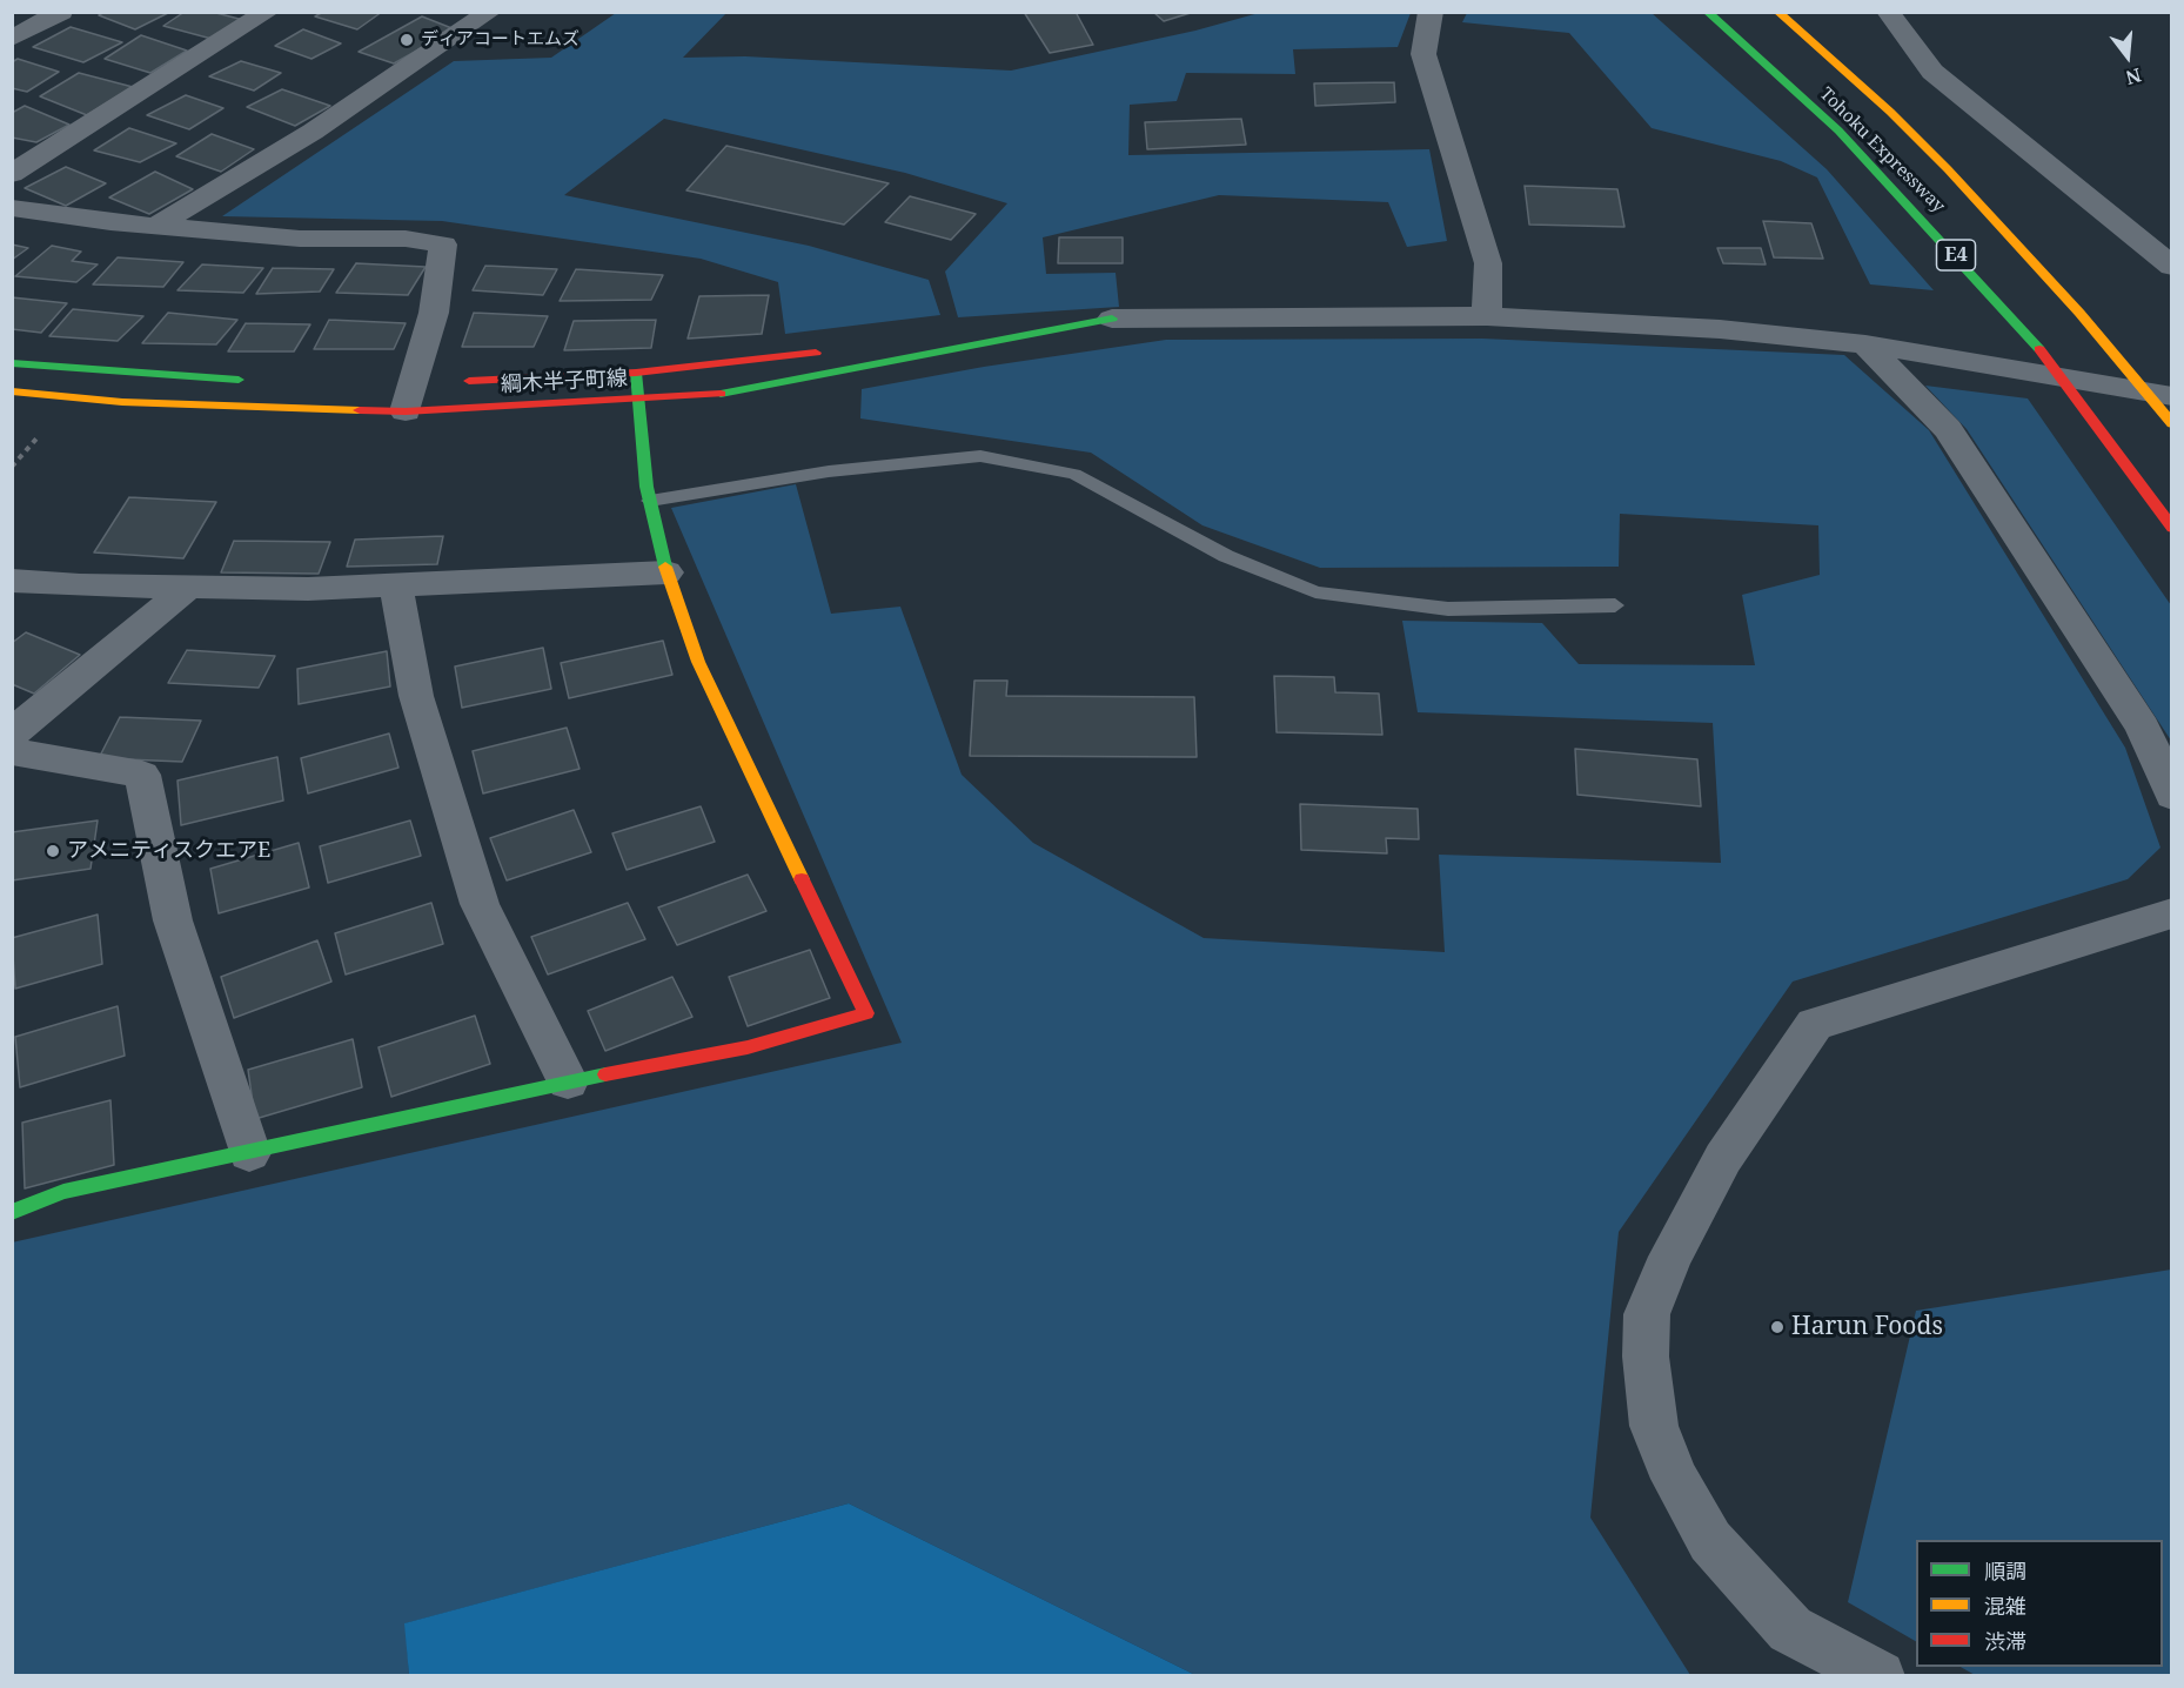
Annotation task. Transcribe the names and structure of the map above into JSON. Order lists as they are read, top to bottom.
{
  "streets": {
    "main road": ["Tohoku Expressway", "E4", "綱木半子町線"]
  },
  "places": ["ディアコートエムズ", "アメニティスクエアE", "Harun Foods"],
  "legend": ["順調", "混雑", "渋滞"],
  "north": "bottom"
}
